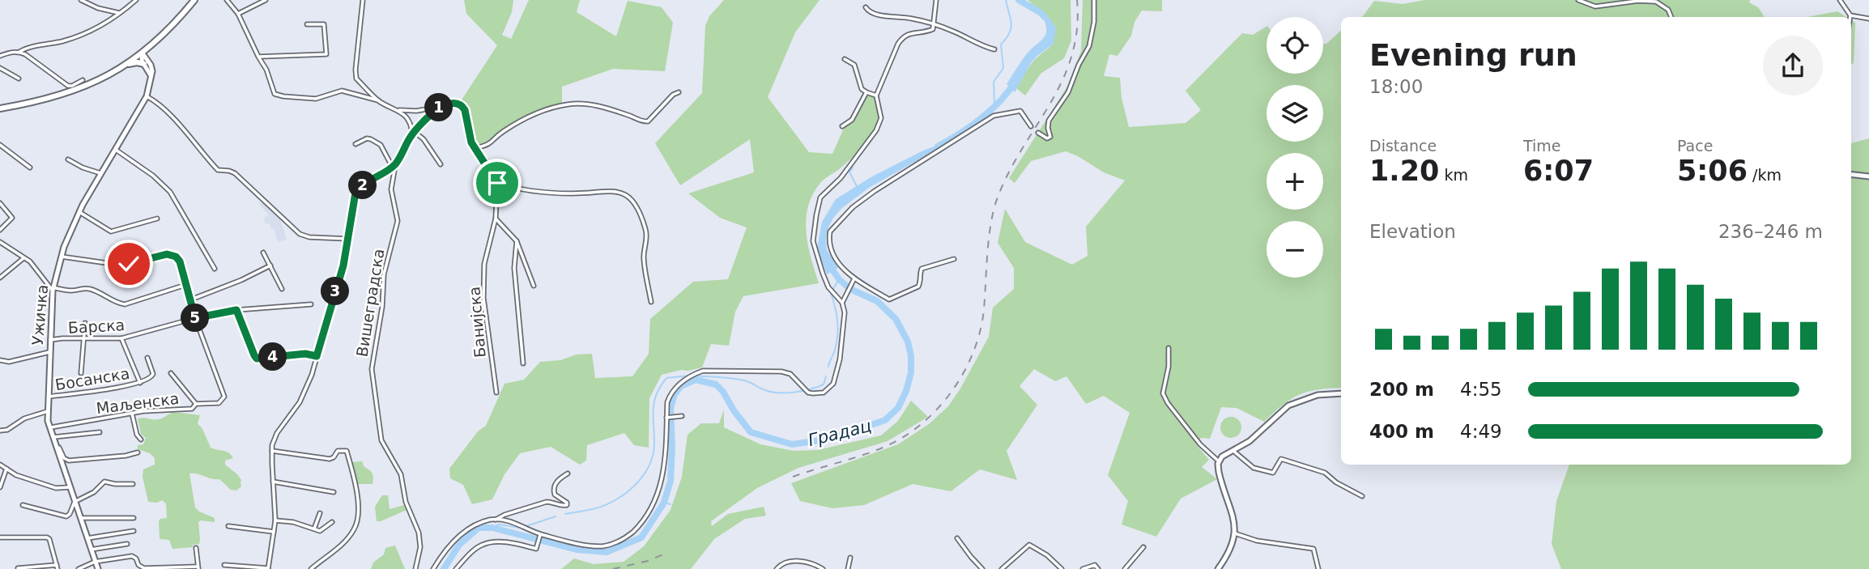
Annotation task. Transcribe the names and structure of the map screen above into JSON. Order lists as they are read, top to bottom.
{
  "streets": {
    "main road": ["Ужичка"],
    "street": [
      "Вишеградска",
      "Банијска",
      "Барска",
      "Босанска",
      "Маљенска"
    ]
  },
  "crossings": [
    ["Ужичка", "Барска"],
    ["Ужичка", "Босанска"],
    ["Ужичка", "Маљенска"],
    ["Барска", "Маљенска"]
  ],
  "water": ["Градац"],
  "page": {
    "map_buttons": ["+", "−"],
    "heading": ["Evening run", "18:00"],
    "pins": [
      "1",
      "2",
      "3",
      "5",
      "4"
    ],
    "stats": [
      ["Distance", "1.20 km"],
      ["Time", "6:07"],
      ["Pace", "5:06 /km"]
    ],
    "chart": ["Elevation", "236–246 m"],
    "list": [
      {
        "name": "200 m",
        "note": "4:55"
      },
      {
        "name": "400 m",
        "note": "4:49"
      }
    ]
  }
}
